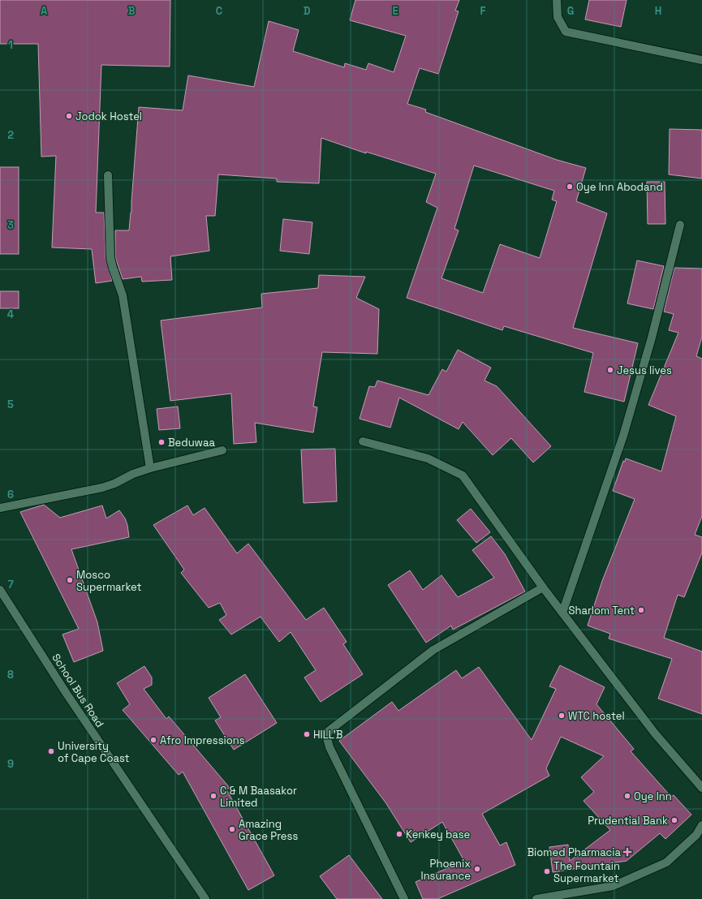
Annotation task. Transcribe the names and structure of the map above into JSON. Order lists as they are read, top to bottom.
{
  "streets": {
    "street": ["School Bus Road"]
  },
  "places": {
    "other": [
      "Jodok Hostel",
      "Oye Inn Abodand",
      "Jesus lives",
      "Beduwaa",
      "Mosco Supermarket",
      "Sharlom Tent",
      "WTC hostel",
      "HILL'B",
      "Afro Impressions",
      "University of Cape Coast",
      "C & M Baasakor Limited",
      "Oye Inn",
      "Prudential Bank",
      "Amazing Grace Press",
      "Kenkey base",
      "Phoenix Insurance",
      "The Fountain Supermarket"
    ],
    "health": ["Biomed Pharmacia"]
  },
  "grid": {
    "columns": [
      "A",
      "B",
      "C",
      "D",
      "E",
      "F",
      "G",
      "H"
    ],
    "rows": [
      "1",
      "2",
      "3",
      "4",
      "5",
      "6",
      "7",
      "8",
      "9"
    ]
  }
}
